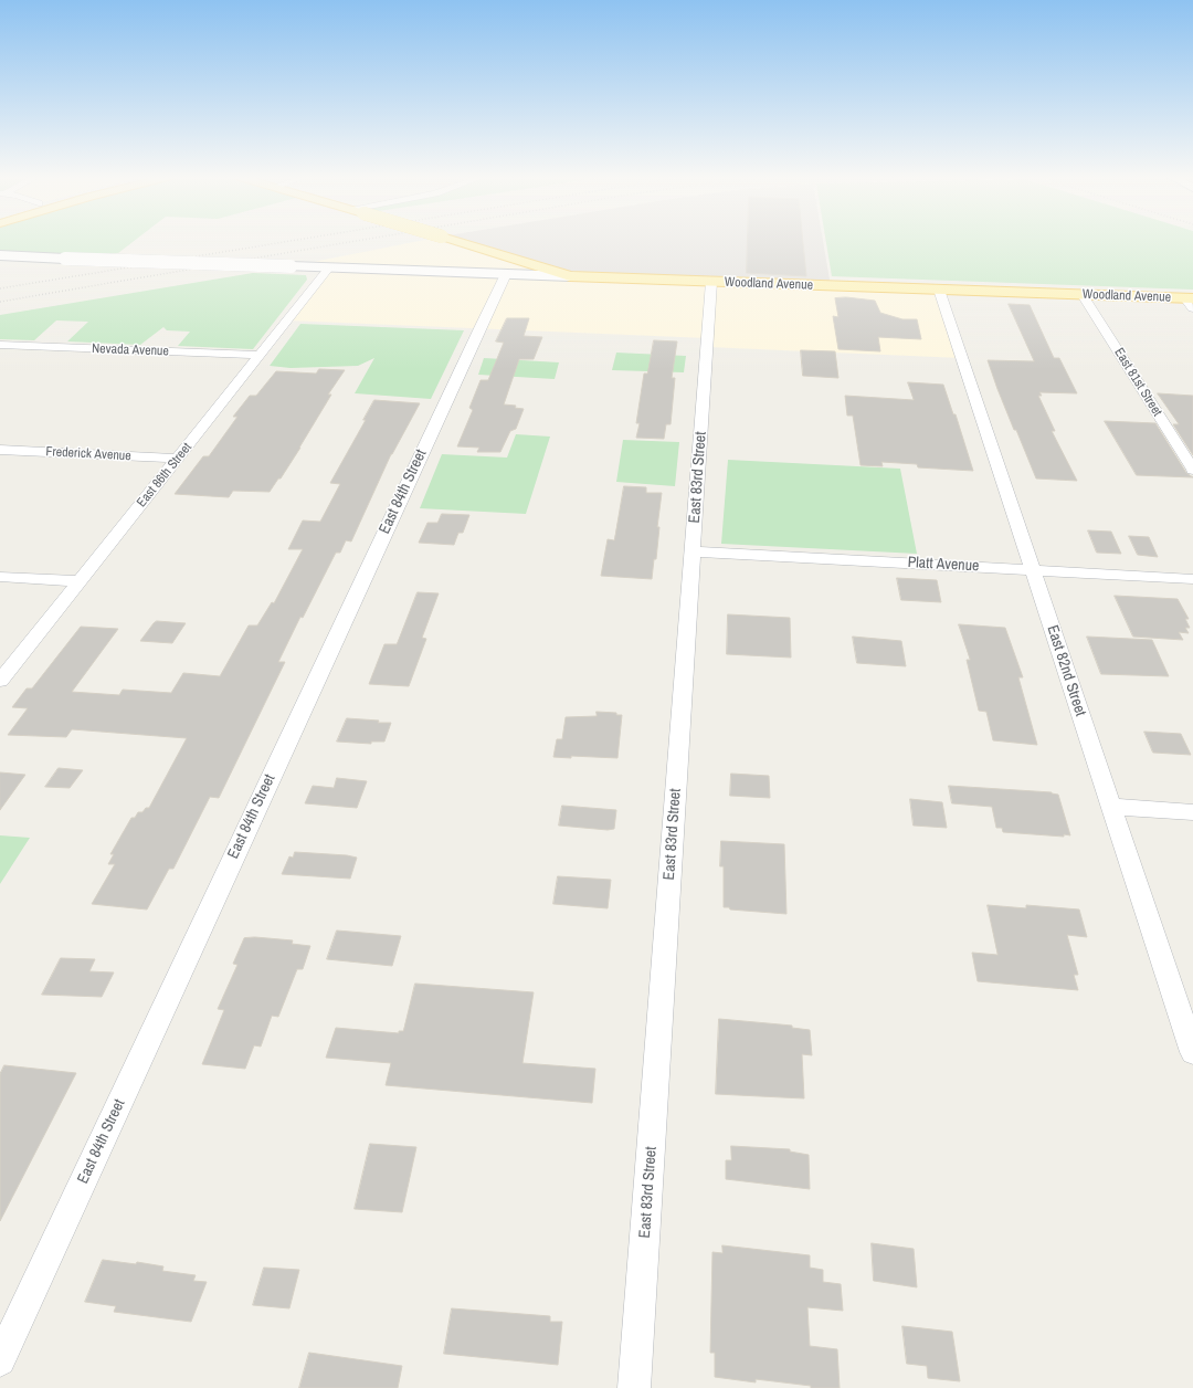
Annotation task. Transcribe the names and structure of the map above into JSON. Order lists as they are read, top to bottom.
{
  "streets": {
    "main road": ["Woodland Avenue"],
    "street": [
      "Nevada Avenue",
      "East 81st Street",
      "Frederick Avenue",
      "East 86th Street",
      "East 83rd Street",
      "East 84th Street",
      "Platt Avenue",
      "East 82nd Street"
    ]
  },
  "crossings": [
    ["Woodland Avenue", "East 81st Street"],
    ["Woodland Avenue", "East 86th Street"],
    ["Woodland Avenue", "East 83rd Street"],
    ["Woodland Avenue", "East 84th Street"],
    ["Woodland Avenue", "East 82nd Street"],
    ["Nevada Avenue", "East 86th Street"],
    ["Frederick Avenue", "East 86th Street"],
    ["East 83rd Street", "Platt Avenue"],
    ["Platt Avenue", "East 82nd Street"]
  ]
}
